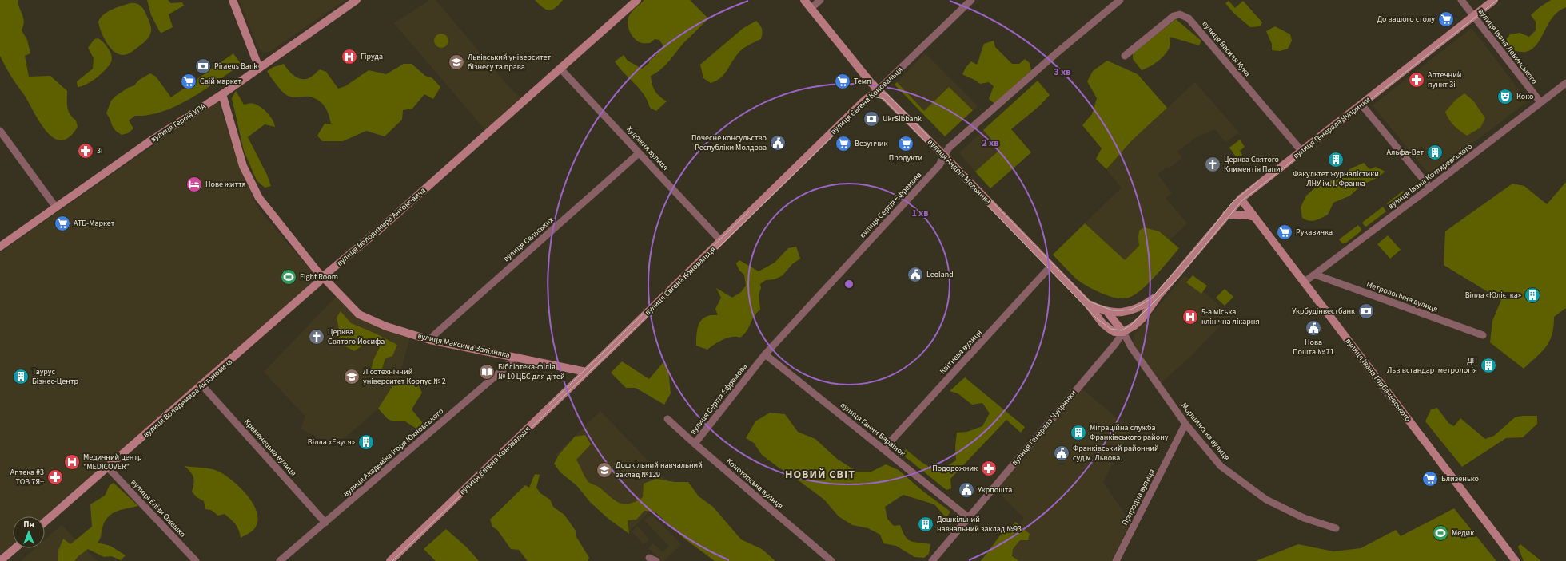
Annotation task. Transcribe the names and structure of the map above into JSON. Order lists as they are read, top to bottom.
{
  "streets": {
    "street": [
      "вулиця Івана Левинського",
      "вулиця Василя Кука",
      "вулиця Євгена Коновальця",
      "вулиця Героїв УПА",
      "вулиця Генерала Чупринки",
      "Художня вулиця",
      "вулиця Андрія Мельника",
      "вулиця Івана Котляревського",
      "вулиця Сергія Єфремова",
      "вулиця Володимира Антоновича",
      "вулиця Сельських",
      "Метрологічна вулиця",
      "вулиця Максима Залізняка",
      "Квітнева вулиця",
      "вулиця Івана Горбачевського",
      "вулиця Ганни Барвінок",
      "Моршинська вулиця",
      "Кременецька вулиця",
      "вулиця Академіка Ігоря Юхновського",
      "Конотопська вулиця",
      "Природна вулиця",
      "вулиця Елізи Ожешко"
    ]
  },
  "crossings": [
    ["вулиця Івана Левинського", "вулиця Генерала Чупринки"],
    ["вулиця Івана Левинського", "вулиця Івана Котляревського"],
    ["вулиця Василя Кука", "вулиця Генерала Чупринки"],
    ["вулиця Євгена Коновальця", "Художня вулиця"],
    ["вулиця Євгена Коновальця", "вулиця Андрія Мельника"],
    ["вулиця Євгена Коновальця", "вулиця Максима Залізняка"],
    ["вулиця Героїв УПА", "вулиця Максима Залізняка"],
    ["вулиця Генерала Чупринки", "вулиця Андрія Мельника"],
    ["вулиця Генерала Чупринки", "вулиця Івана Горбачевського"],
    ["вулиця Генерала Чупринки", "вулиця Ганни Барвінок"],
    ["вулиця Генерала Чупринки", "Моршинська вулиця"],
    ["Художня вулиця", "вулиця Володимира Антоновича"],
    ["Художня вулиця", "вулиця Сельських"],
    ["вулиця Андрія Мельника", "вулиця Сергія Єфремова"],
    ["вулиця Андрія Мельника", "Квітнева вулиця"],
    ["вулиця Андрія Мельника", "Моршинська вулиця"],
    ["вулиця Івана Котляревського", "Метрологічна вулиця"],
    ["вулиця Івана Котляревського", "вулиця Івана Горбачевського"],
    ["вулиця Сергія Єфремова", "вулиця Ганни Барвінок"],
    ["вулиця Сергія Єфремова", "Конотопська вулиця"],
    ["вулиця Володимира Антоновича", "вулиця Максима Залізняка"],
    ["вулиця Володимира Антоновича", "Кременецька вулиця"],
    ["вулиця Володимира Антоновича", "вулиця Елізи Ожешко"],
    ["вулиця Сельських", "вулиця Максима Залізняка"],
    ["вулиця Максима Залізняка", "вулиця Академіка Ігоря Юхновського"],
    ["Квітнева вулиця", "вулиця Ганни Барвінок"],
    ["Моршинська вулиця", "Природна вулиця"],
    ["Кременецька вулиця", "вулиця Академіка Ігоря Юхновського"]
  ],
  "districts": ["НОВИЙ СВІТ"],
  "places": {
    "supermarket": [
      "До вашого столу",
      "Свій маркет",
      "Темп",
      "Везунчик",
      "Продукти",
      "АТБ-Маркет",
      "Рукавичка",
      "Близенько"
    ],
    "hospital": ["Гіруда", "5-а міська клінічна лікарня", "Медичний центр \"MEDICOVER\""],
    "school or university": ["Львівський університет бізнесу та права", "Лісотехнічний університет Корпус № 2", "Дошкільний навчальний заклад №129"],
    "bank": ["Piraeus Bank", "UkrSibbank", "Укрбудінвестбанк"],
    "pharmacy": [
      "Аптечний пункт 3і",
      "3і",
      "Подорожник",
      "Аптека #3 ТОВ 7Я+"
    ],
    "theatre": ["Коко"],
    "public building": [
      "Почесне консульство Республіки Молдова",
      "Leoland",
      "Нова Пошта № 71",
      "Франківський районний суд м. Львова.",
      "Укрпошта"
    ],
    "building": [
      "Альфа-Вет",
      "Факультет журналістики ЛНУ ім. І. Франка",
      "Вілла «Юлієтка»",
      "ДП Львівстандартметрологія",
      "Таурус Бізнес-Центр",
      "Міграційна служба Франківського району",
      "Вілла «Евуся»",
      "Дошкільний навчальний заклад №93"
    ],
    "church": ["Церква Святого Климентія Папи", "Церква Святого Йосифа"],
    "hotel": ["Нове життя"],
    "sports": ["Fight Room", "Медик"],
    "library": ["Бібліотека-філія № 10 ЦБС для дітей"]
  },
  "north": "top",
  "rings": ["3 хв", "2 хв", "1 хв"]
}
